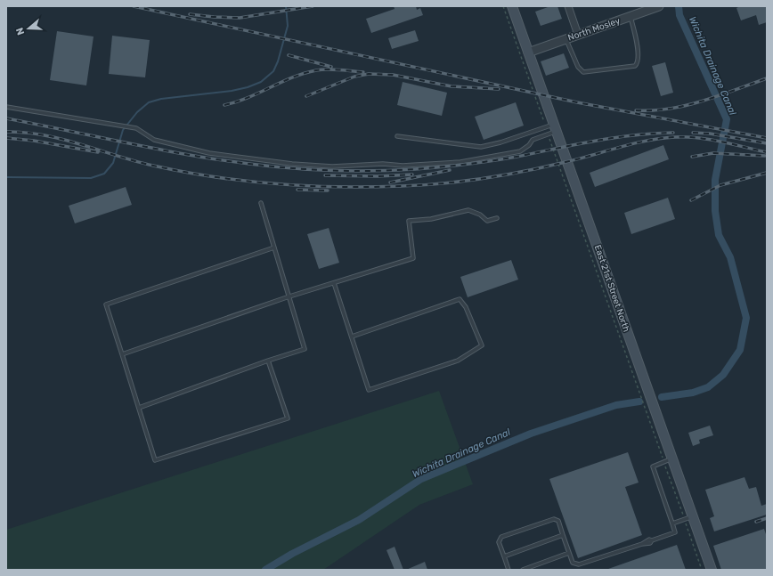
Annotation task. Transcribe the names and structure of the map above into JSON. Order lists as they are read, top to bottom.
{
  "streets": {
    "main road": ["East 21st Street North"],
    "street": ["North Mosley"]
  },
  "crossings": [
    ["North Mosley", "East 21st Street North"]
  ],
  "water": ["Wichita Drainage Canal"],
  "north": "left"
}
